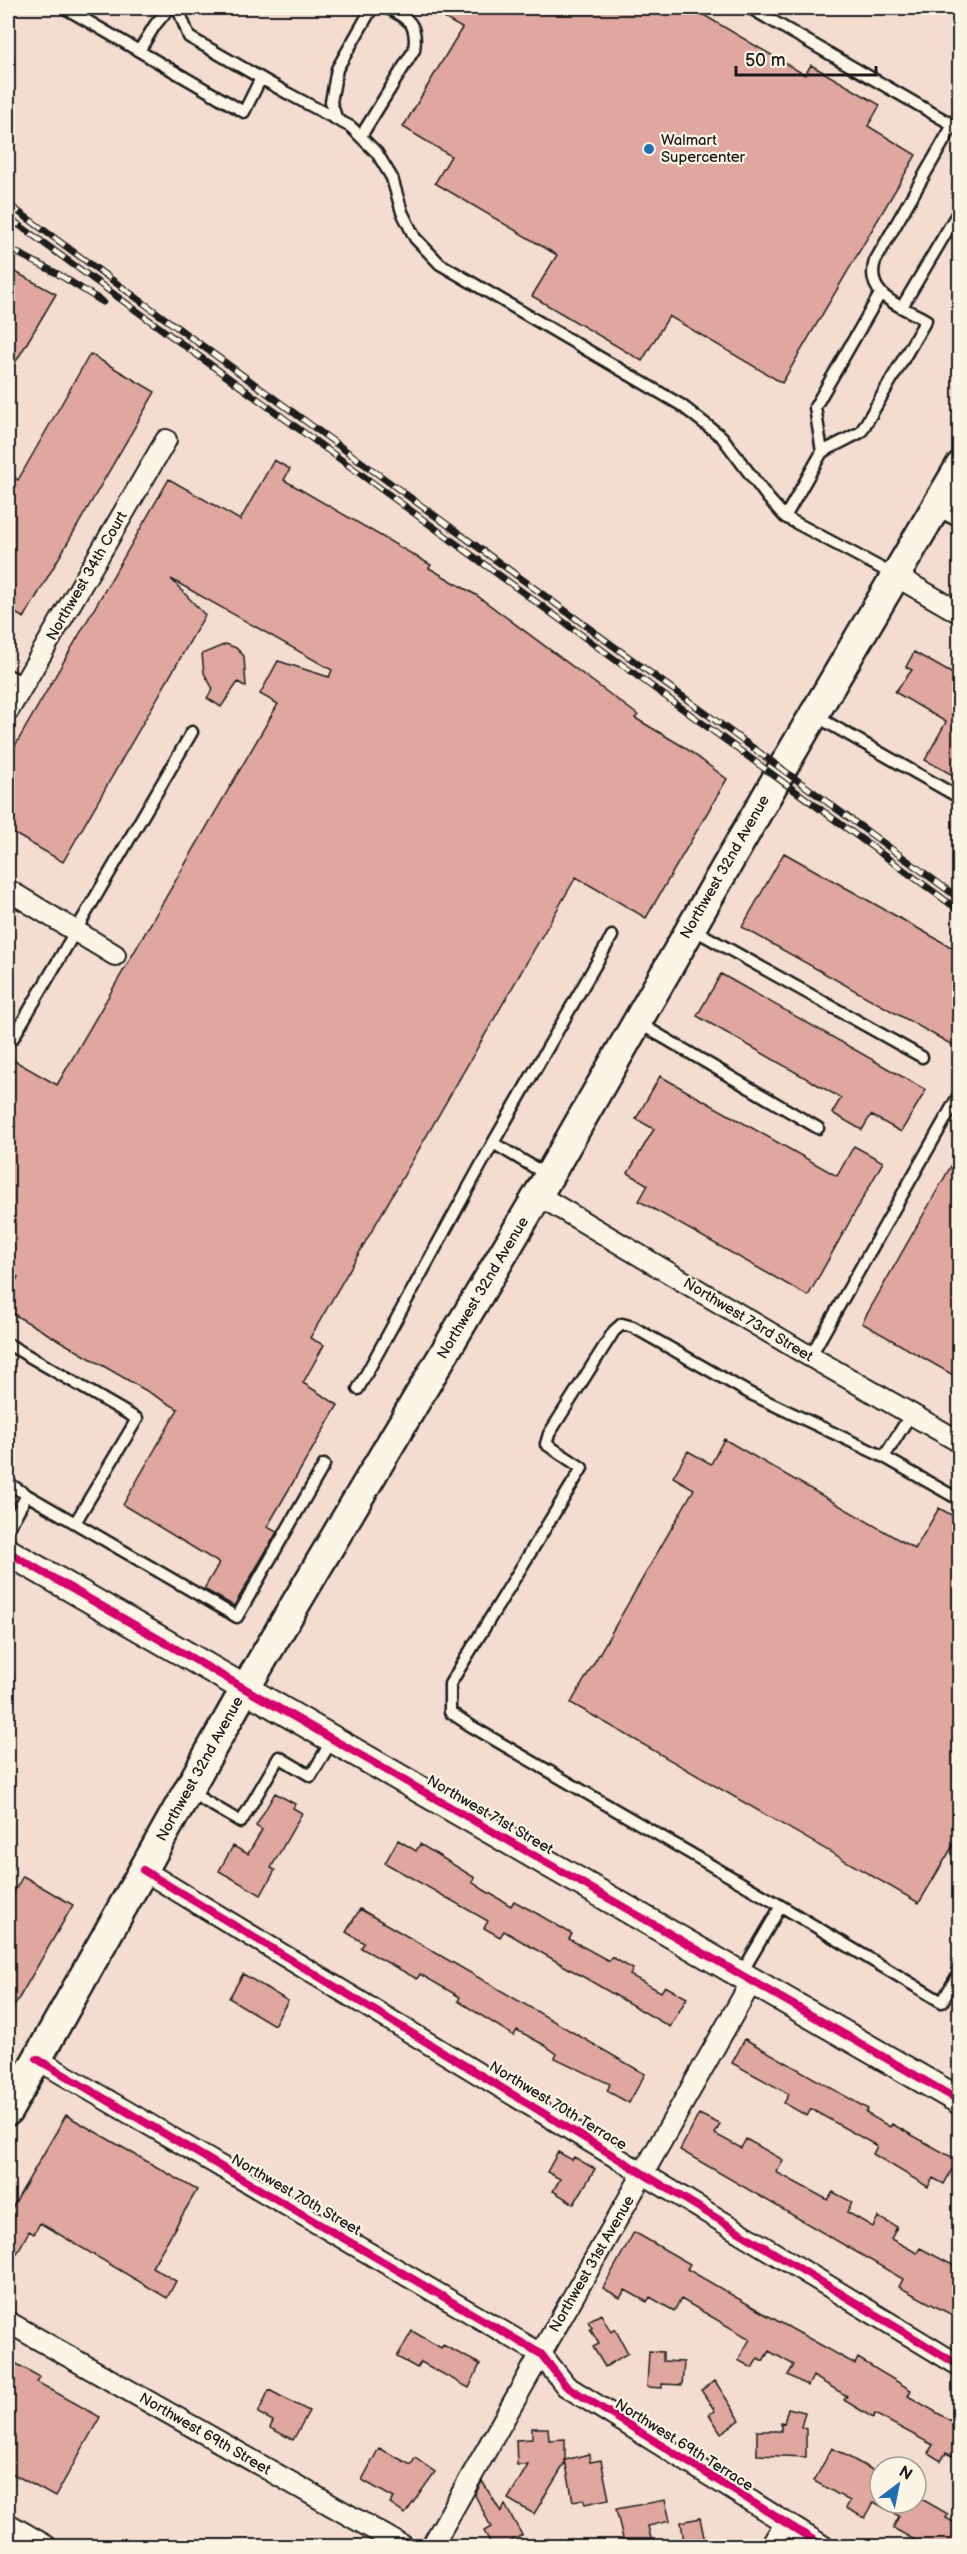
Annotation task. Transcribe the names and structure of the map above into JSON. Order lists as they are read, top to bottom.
{
  "streets": {
    "main road": ["Northwest 32nd Avenue"],
    "street": [
      "Northwest 34th Court",
      "Northwest 73rd Street",
      "Northwest 71st Street",
      "Northwest 70th Terrace",
      "Northwest 70th Street",
      "Northwest 31st Avenue",
      "Northwest 69th Street",
      "Northwest 69th Terrace"
    ]
  },
  "crossings": [
    ["Northwest 32nd Avenue", "Northwest 73rd Street"],
    ["Northwest 32nd Avenue", "Northwest 71st Street"],
    ["Northwest 32nd Avenue", "Northwest 70th Terrace"],
    ["Northwest 32nd Avenue", "Northwest 70th Street"],
    ["Northwest 71st Street", "Northwest 31st Avenue"],
    ["Northwest 70th Terrace", "Northwest 31st Avenue"],
    ["Northwest 70th Street", "Northwest 31st Avenue"],
    ["Northwest 70th Street", "Northwest 69th Terrace"],
    ["Northwest 31st Avenue", "Northwest 69th Terrace"]
  ],
  "places": ["Walmart Supercenter"],
  "scale_bar": "50 m",
  "north": "top right"
}
